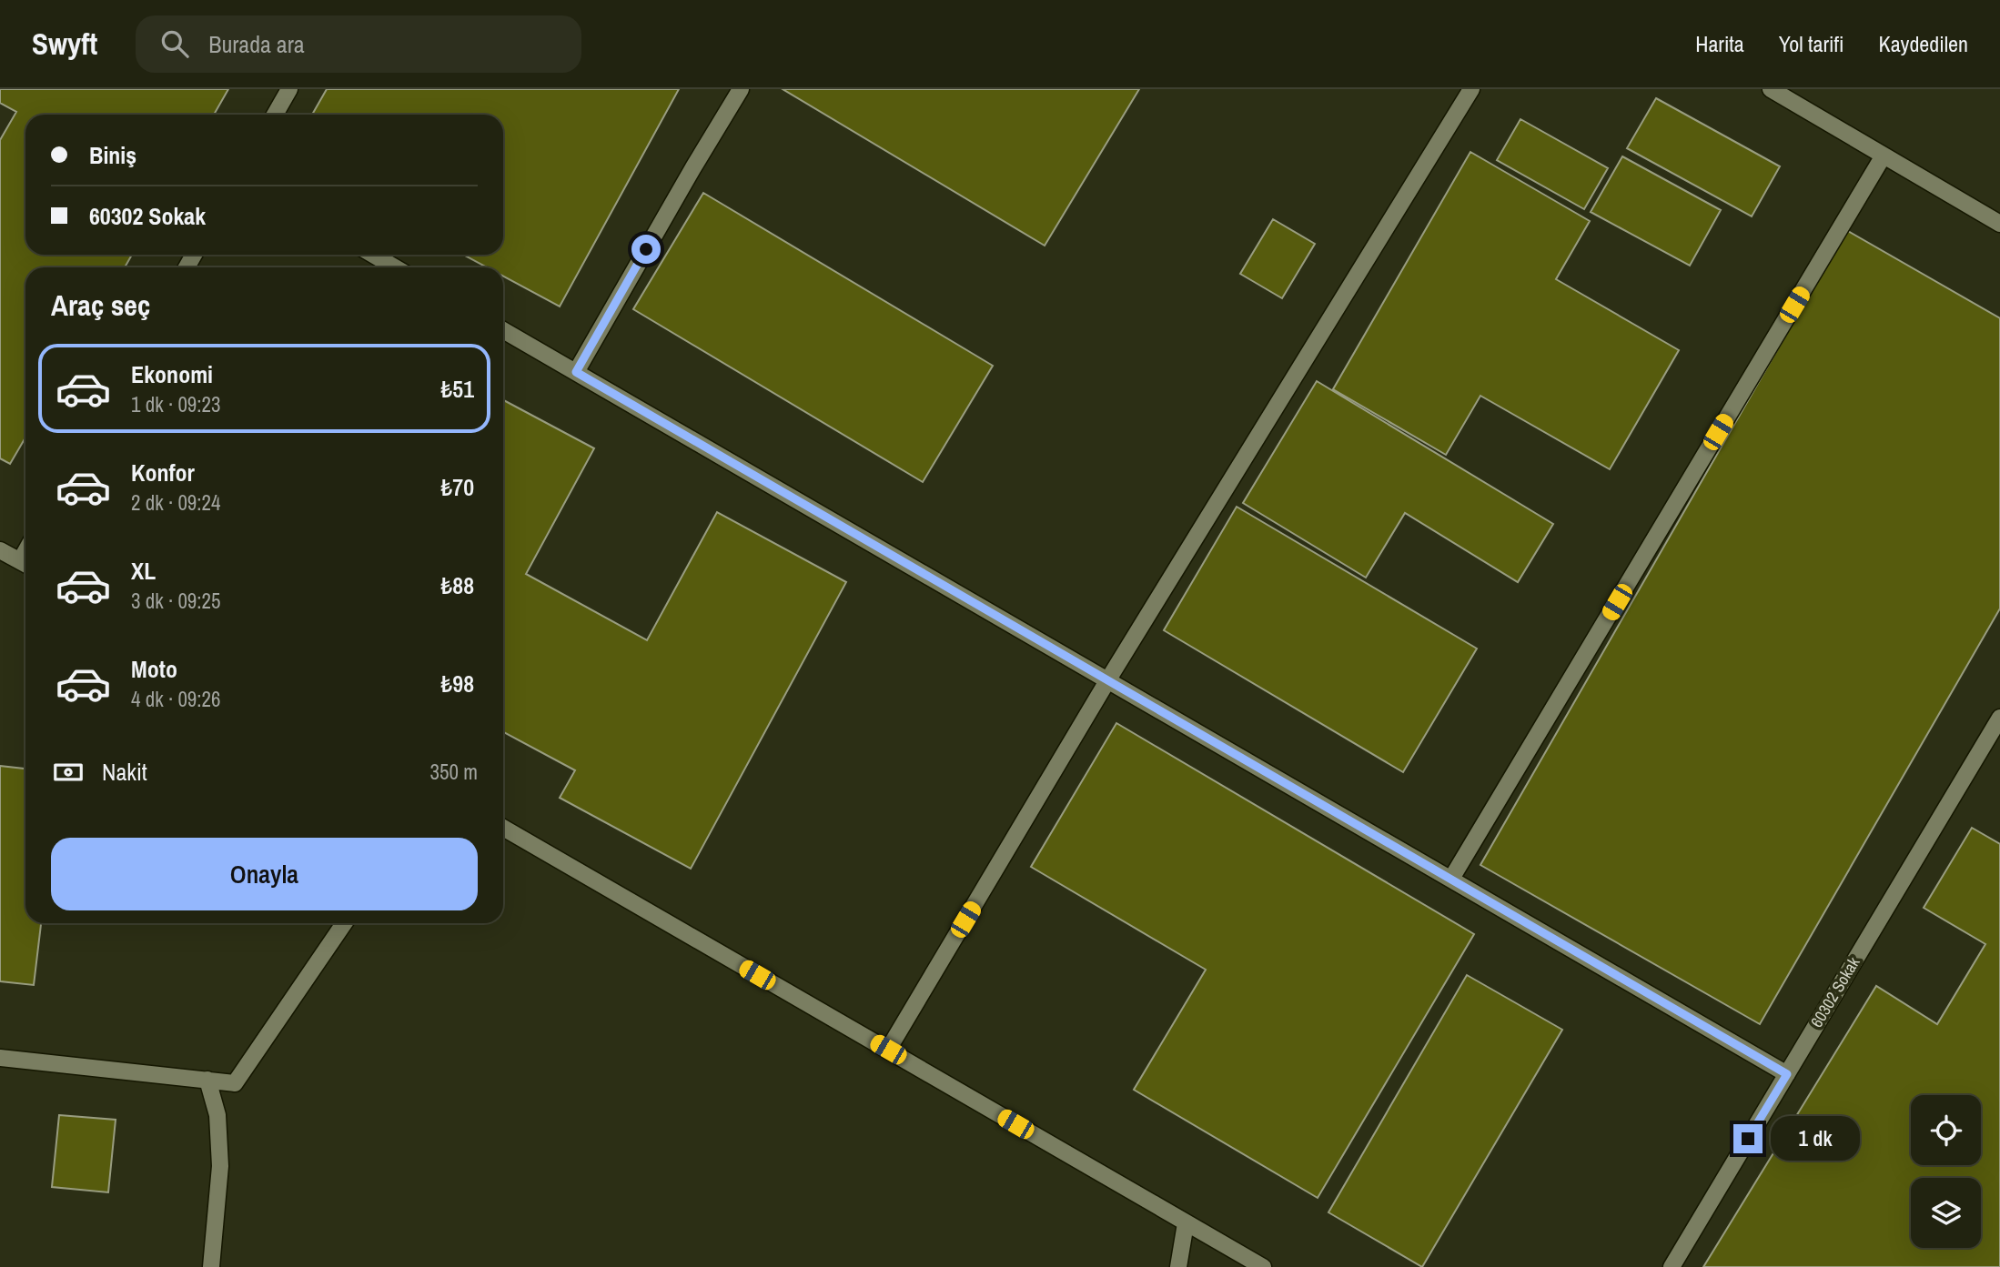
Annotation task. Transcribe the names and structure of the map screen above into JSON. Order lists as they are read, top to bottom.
{
  "streets": {
    "street": ["60302 Sokak"]
  },
  "page": {
    "header": "Swyft",
    "search": "Burada ara",
    "nav": ["Harita", "Yol tarifi", "Kaydedilen"],
    "banner": ["Biniş", "60302 Sokak"],
    "heading": "Araç seç",
    "list": [
      {
        "name": "Ekonomi",
        "note": "1 dk · 09:23",
        "value": "₺51"
      },
      {
        "name": "Konfor",
        "note": "2 dk · 09:24",
        "value": "₺70"
      },
      {
        "name": "XL",
        "note": "3 dk · 09:25",
        "value": "₺88"
      },
      {
        "name": "Moto",
        "note": "4 dk · 09:26",
        "value": "₺98"
      }
    ],
    "pay": ["Nakit", "350 m"],
    "buttons": "Onayla",
    "bubble": "1 dk"
  }
}
